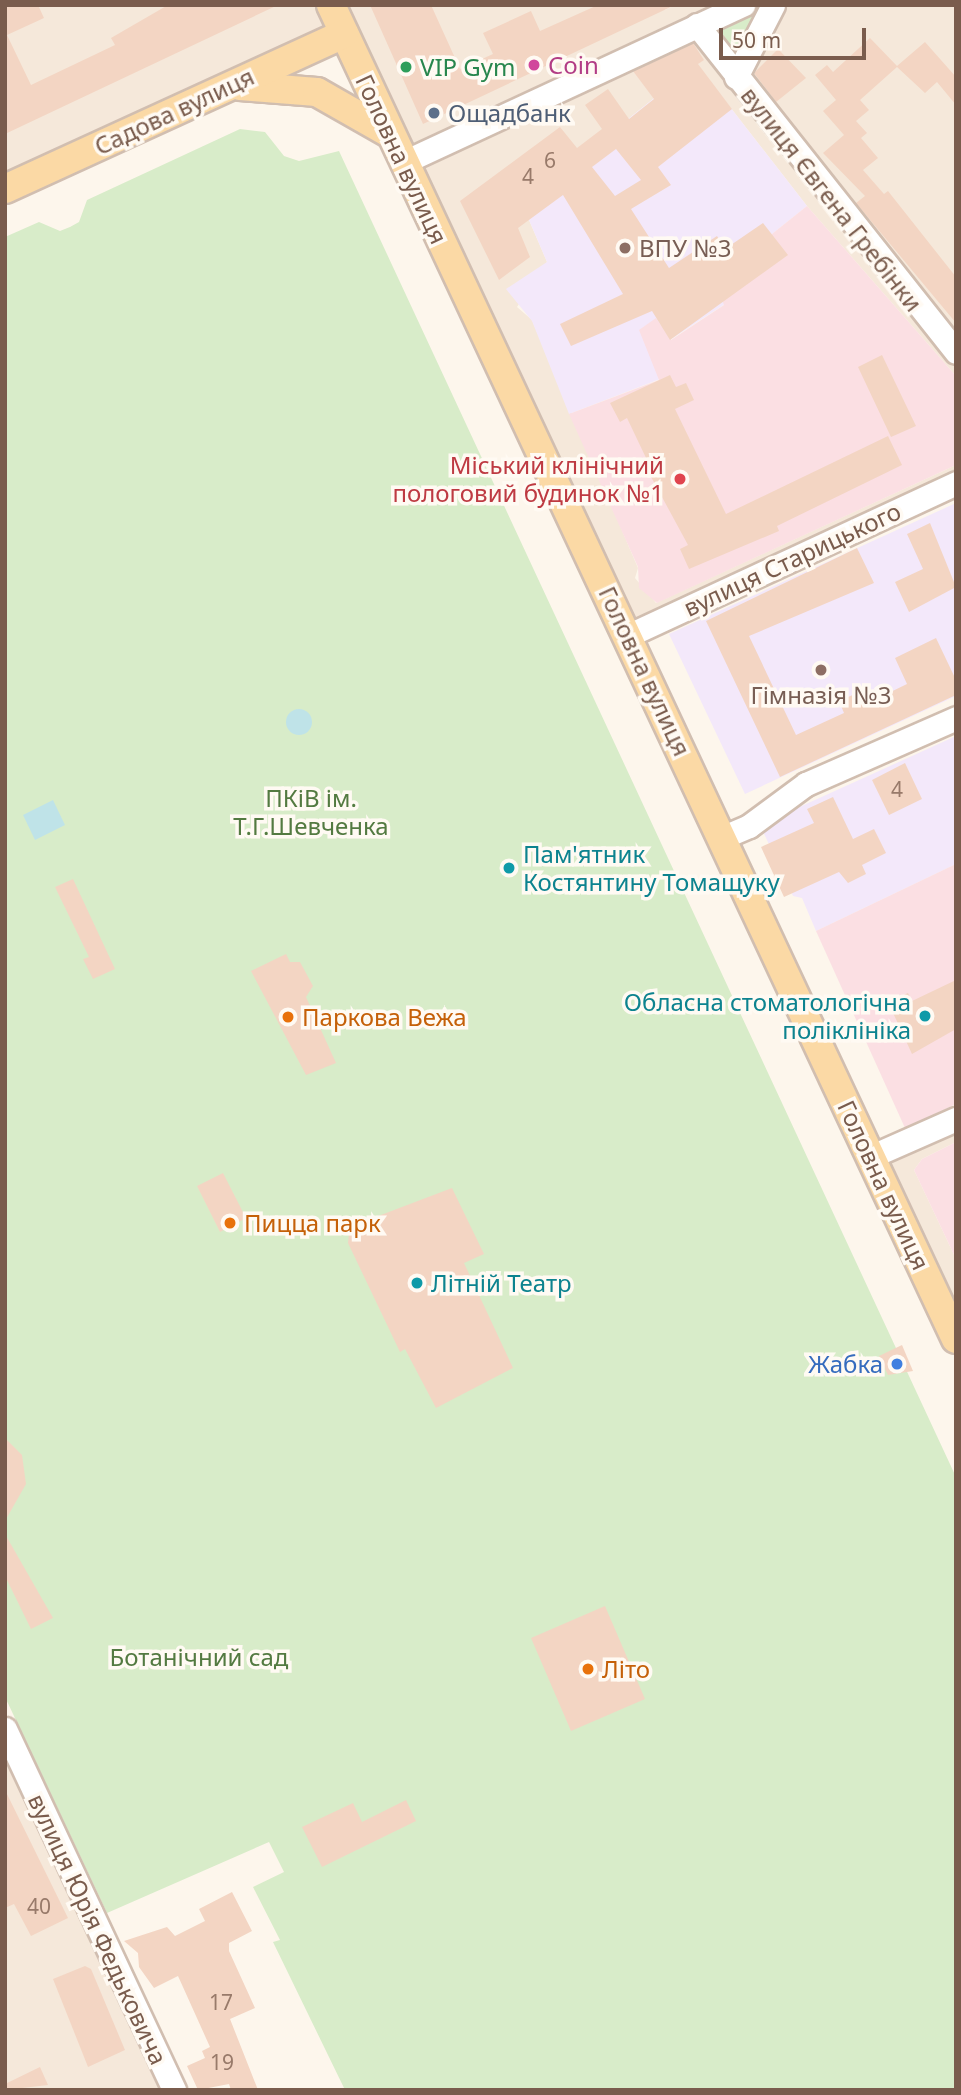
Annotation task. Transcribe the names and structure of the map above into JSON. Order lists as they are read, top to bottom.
{
  "streets": {
    "main road": ["Садова вулиця", "Головна вулиця"],
    "street": ["вулиця Євгена Гребінки", "вулиця Старицького", "вулиця Юрія Федьковича"]
  },
  "crossings": [
    ["Садова вулиця", "Головна вулиця"],
    ["Головна вулиця", "вулиця Старицького"]
  ],
  "parks": ["ПКіВ ім. Т.Г.Шевченка", "Ботанічний сад"],
  "places": [
    "Coin",
    "VIP Gym",
    "Ощадбанк",
    "ВПУ №3",
    "Міський клінічний пологовий будинок №1",
    "Гімназія №3",
    "Пам'ятник Костянтину Томащуку",
    "Обласна стоматологічна поліклініка",
    "Паркова Вежа",
    "Пицца парк",
    "Літній Театр",
    "Жабка",
    "Літо"
  ],
  "house_numbers": [
    "6",
    "4",
    "4",
    "40",
    "17",
    "19"
  ],
  "scale_bar": "50 m"
}
